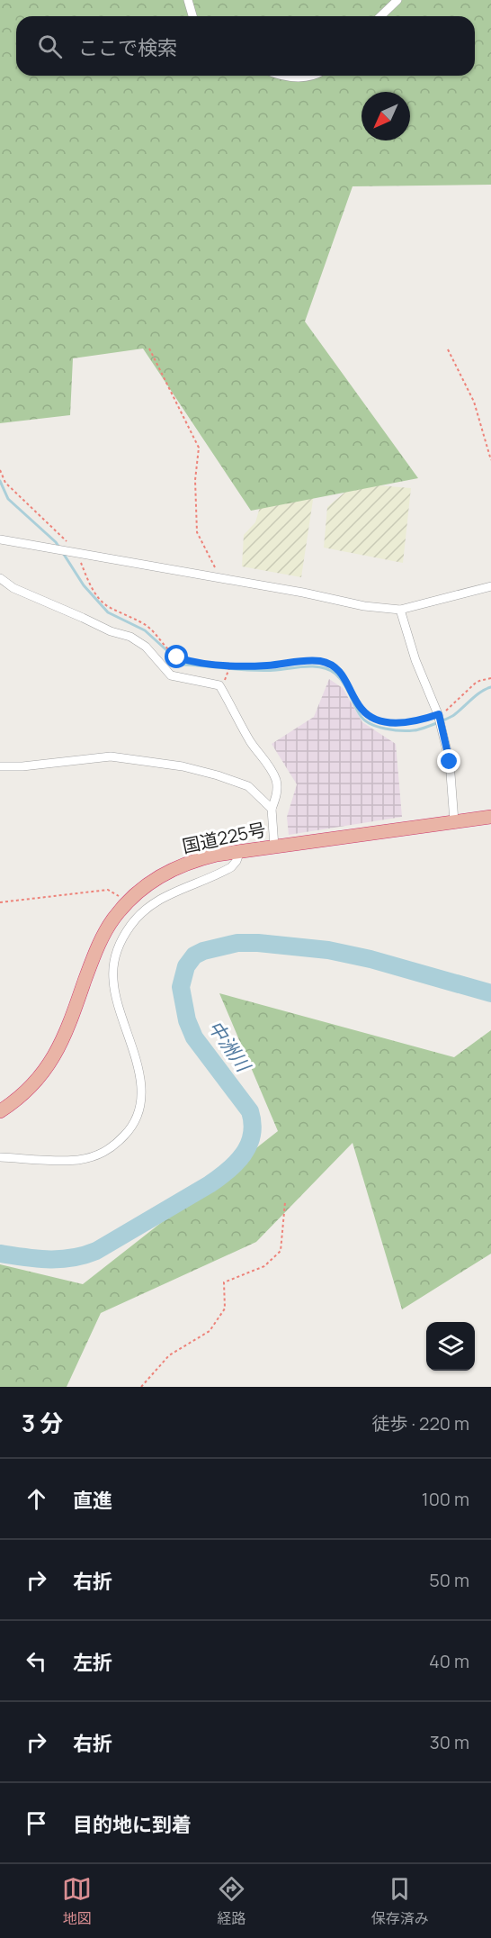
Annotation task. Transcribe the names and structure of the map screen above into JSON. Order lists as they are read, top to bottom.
{
  "streets": {
    "highway": ["国道225号"]
  },
  "water": ["中洲川"],
  "north": "bottom left",
  "page": {
    "search": "ここで検索",
    "heading": ["3 分", "徒歩 · 220 m"],
    "list": [
      ["直進", "100 m"],
      ["右折", "50 m"],
      ["左折", "40 m"],
      ["右折", "30 m"],
      "目的地に到着"
    ],
    "nav": ["地図", "経路", "保存済み"]
  }
}
